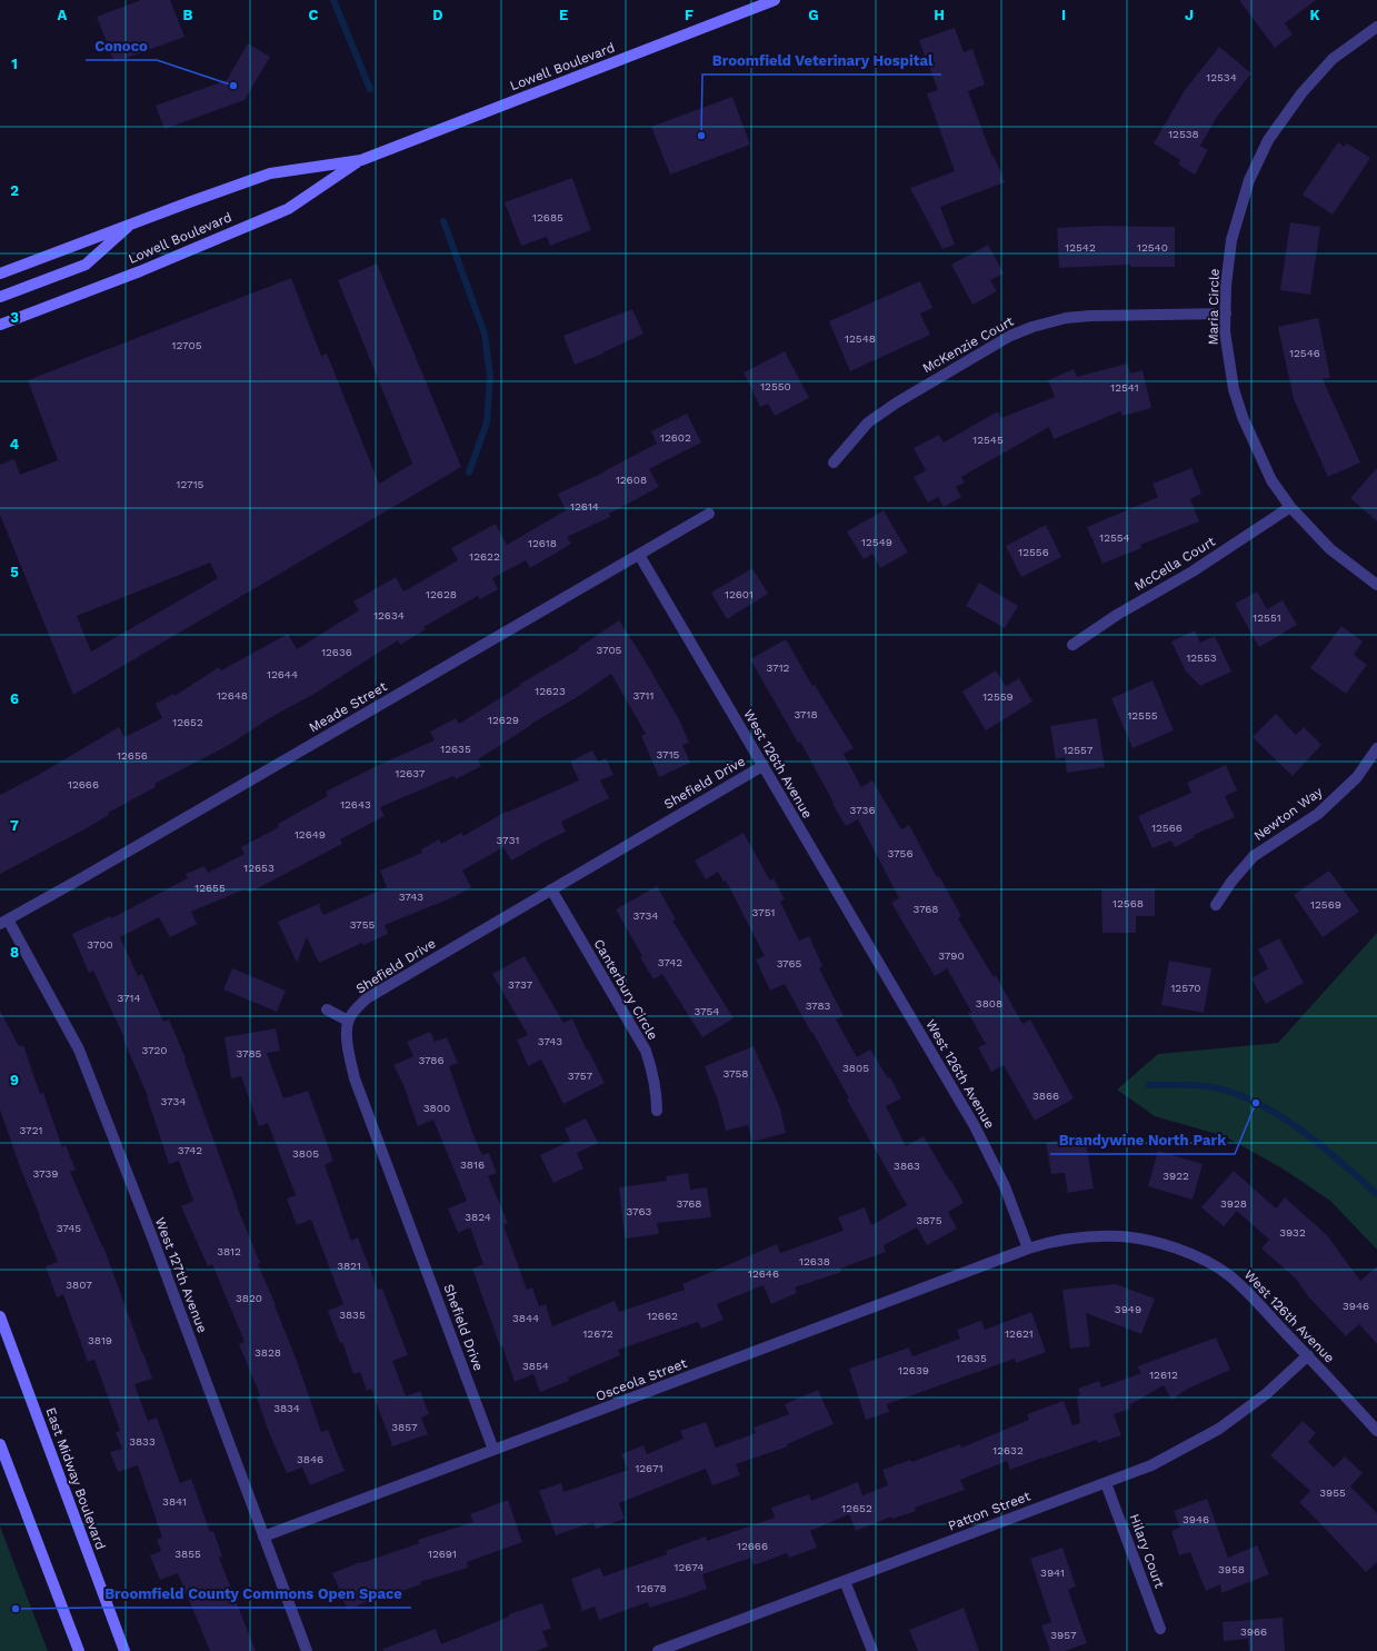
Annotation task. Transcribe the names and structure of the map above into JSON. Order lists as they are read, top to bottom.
{
  "streets": {
    "main road": ["Lowell Boulevard", "East Midway Boulevard"],
    "street": [
      "Maria Circle",
      "McKenzie Court",
      "McCella Court",
      "Meade Street",
      "West 126th Avenue",
      "Shefield Drive",
      "Newton Way",
      "Canterbury Circle",
      "West 127th Avenue",
      "Osceola Street",
      "Patton Street",
      "Hilary Court"
    ]
  },
  "crossings": [
    ["Maria Circle", "McKenzie Court"],
    ["Maria Circle", "McCella Court"],
    ["Meade Street", "West 126th Avenue"],
    ["Meade Street", "West 127th Avenue"],
    ["West 126th Avenue", "Shefield Drive"],
    ["West 126th Avenue", "Osceola Street"],
    ["West 126th Avenue", "Patton Street"],
    ["Shefield Drive", "Canterbury Circle"],
    ["Shefield Drive", "Osceola Street"],
    ["West 127th Avenue", "Osceola Street"],
    ["Patton Street", "Hilary Court"]
  ],
  "places": [
    "Conoco",
    "Broomfield Veterinary Hospital",
    "Brandywine North Park",
    "Broomfield County Commons Open Space"
  ],
  "house_numbers": [
    "12534",
    "12538",
    "12685",
    "12542",
    "12540",
    "12548",
    "12705",
    "12546",
    "12550",
    "12541",
    "12602",
    "12545",
    "12608",
    "12715",
    "12614",
    "12554",
    "12549",
    "12618",
    "12556",
    "12622",
    "12628",
    "12601",
    "12634",
    "12551",
    "3705",
    "12636",
    "12553",
    "3712",
    "12644",
    "12623",
    "12648",
    "3711",
    "12559",
    "3718",
    "12555",
    "12629",
    "12652",
    "12635",
    "12557",
    "3715",
    "12656",
    "12637",
    "12666",
    "12643",
    "3736",
    "12566",
    "12649",
    "3731",
    "3756",
    "12653",
    "12655",
    "3743",
    "12568",
    "12569",
    "3768",
    "3751",
    "3734",
    "3755",
    "3700",
    "3790",
    "3742",
    "3765",
    "3737",
    "12570",
    "3714",
    "3808",
    "3783",
    "3754",
    "3743",
    "3720",
    "3785",
    "3786",
    "3805",
    "3758",
    "3757",
    "3866",
    "3734",
    "3800",
    "3721",
    "3742",
    "3805",
    "3816",
    "3863",
    "3739",
    "3922",
    "3768",
    "3928",
    "3763",
    "3824",
    "3875",
    "3745",
    "3932",
    "3812",
    "12638",
    "3821",
    "12646",
    "3807",
    "3820",
    "3946",
    "3949",
    "3835",
    "12662",
    "3844",
    "12672",
    "12621",
    "3819",
    "3828",
    "12635",
    "3854",
    "12639",
    "12612",
    "3834",
    "3857",
    "3833",
    "12632",
    "3846",
    "12671",
    "3955",
    "3841",
    "12652",
    "3946",
    "12666",
    "3855",
    "12691",
    "12674",
    "3958",
    "3941",
    "12678",
    "3966",
    "3957"
  ],
  "grid": {
    "columns": [
      "A",
      "B",
      "C",
      "D",
      "E",
      "F",
      "G",
      "H",
      "I",
      "J",
      "K"
    ],
    "rows": [
      "1",
      "2",
      "3",
      "4",
      "5",
      "6",
      "7",
      "8",
      "9"
    ]
  }
}
